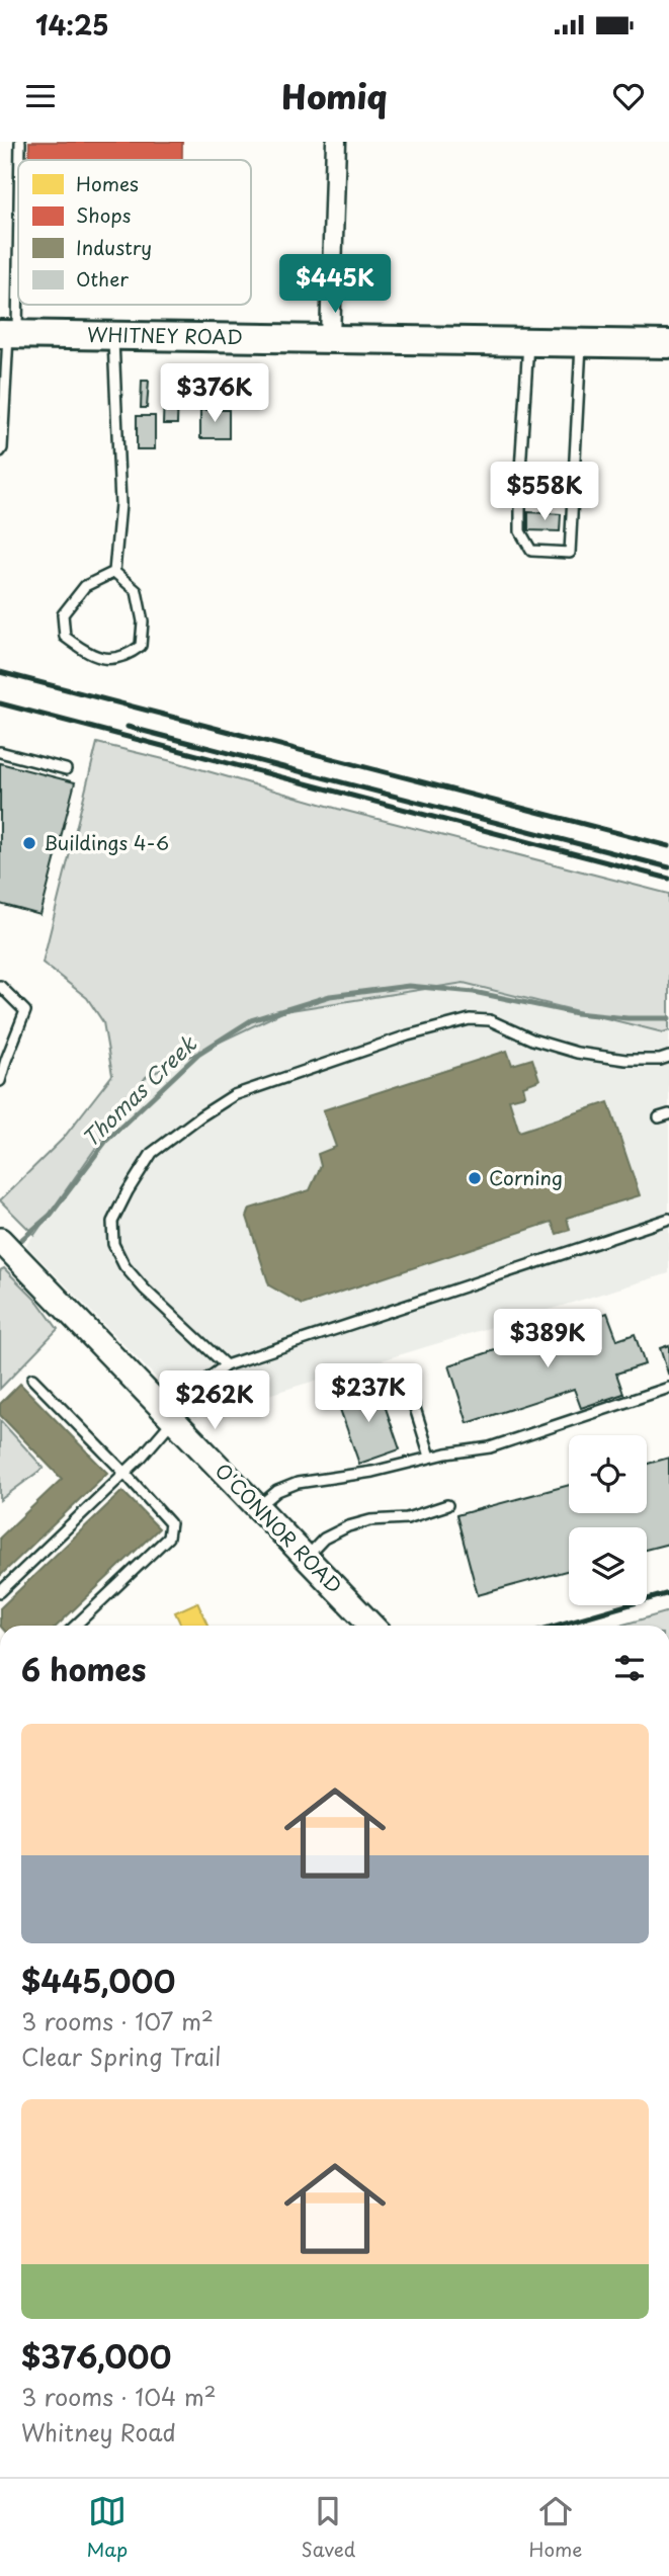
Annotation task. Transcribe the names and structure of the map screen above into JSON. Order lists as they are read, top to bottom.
{
  "streets": {
    "main road": ["WHITNEY ROAD"],
    "street": ["O'CONNOR ROAD"]
  },
  "water": ["Thomas Creek"],
  "places": ["Buildings 4-6", "Corning"],
  "legend": [
    "Homes",
    "Shops",
    "Industry",
    "Other"
  ],
  "page": {
    "status": "14:25",
    "header": "Homiq",
    "price": [
      "$445K",
      "$376K",
      "$558K",
      "$389K",
      "$237K",
      "$262K"
    ],
    "heading": "6 homes",
    "list": [
      {
        "name": "$445,000",
        "note": "3 rooms · 107 m² · Clear Spring Trail"
      },
      {
        "name": "$376,000",
        "note": "3 rooms · 104 m² · Whitney Road"
      }
    ],
    "tabs": ["Map", "Saved", "Home"]
  }
}
